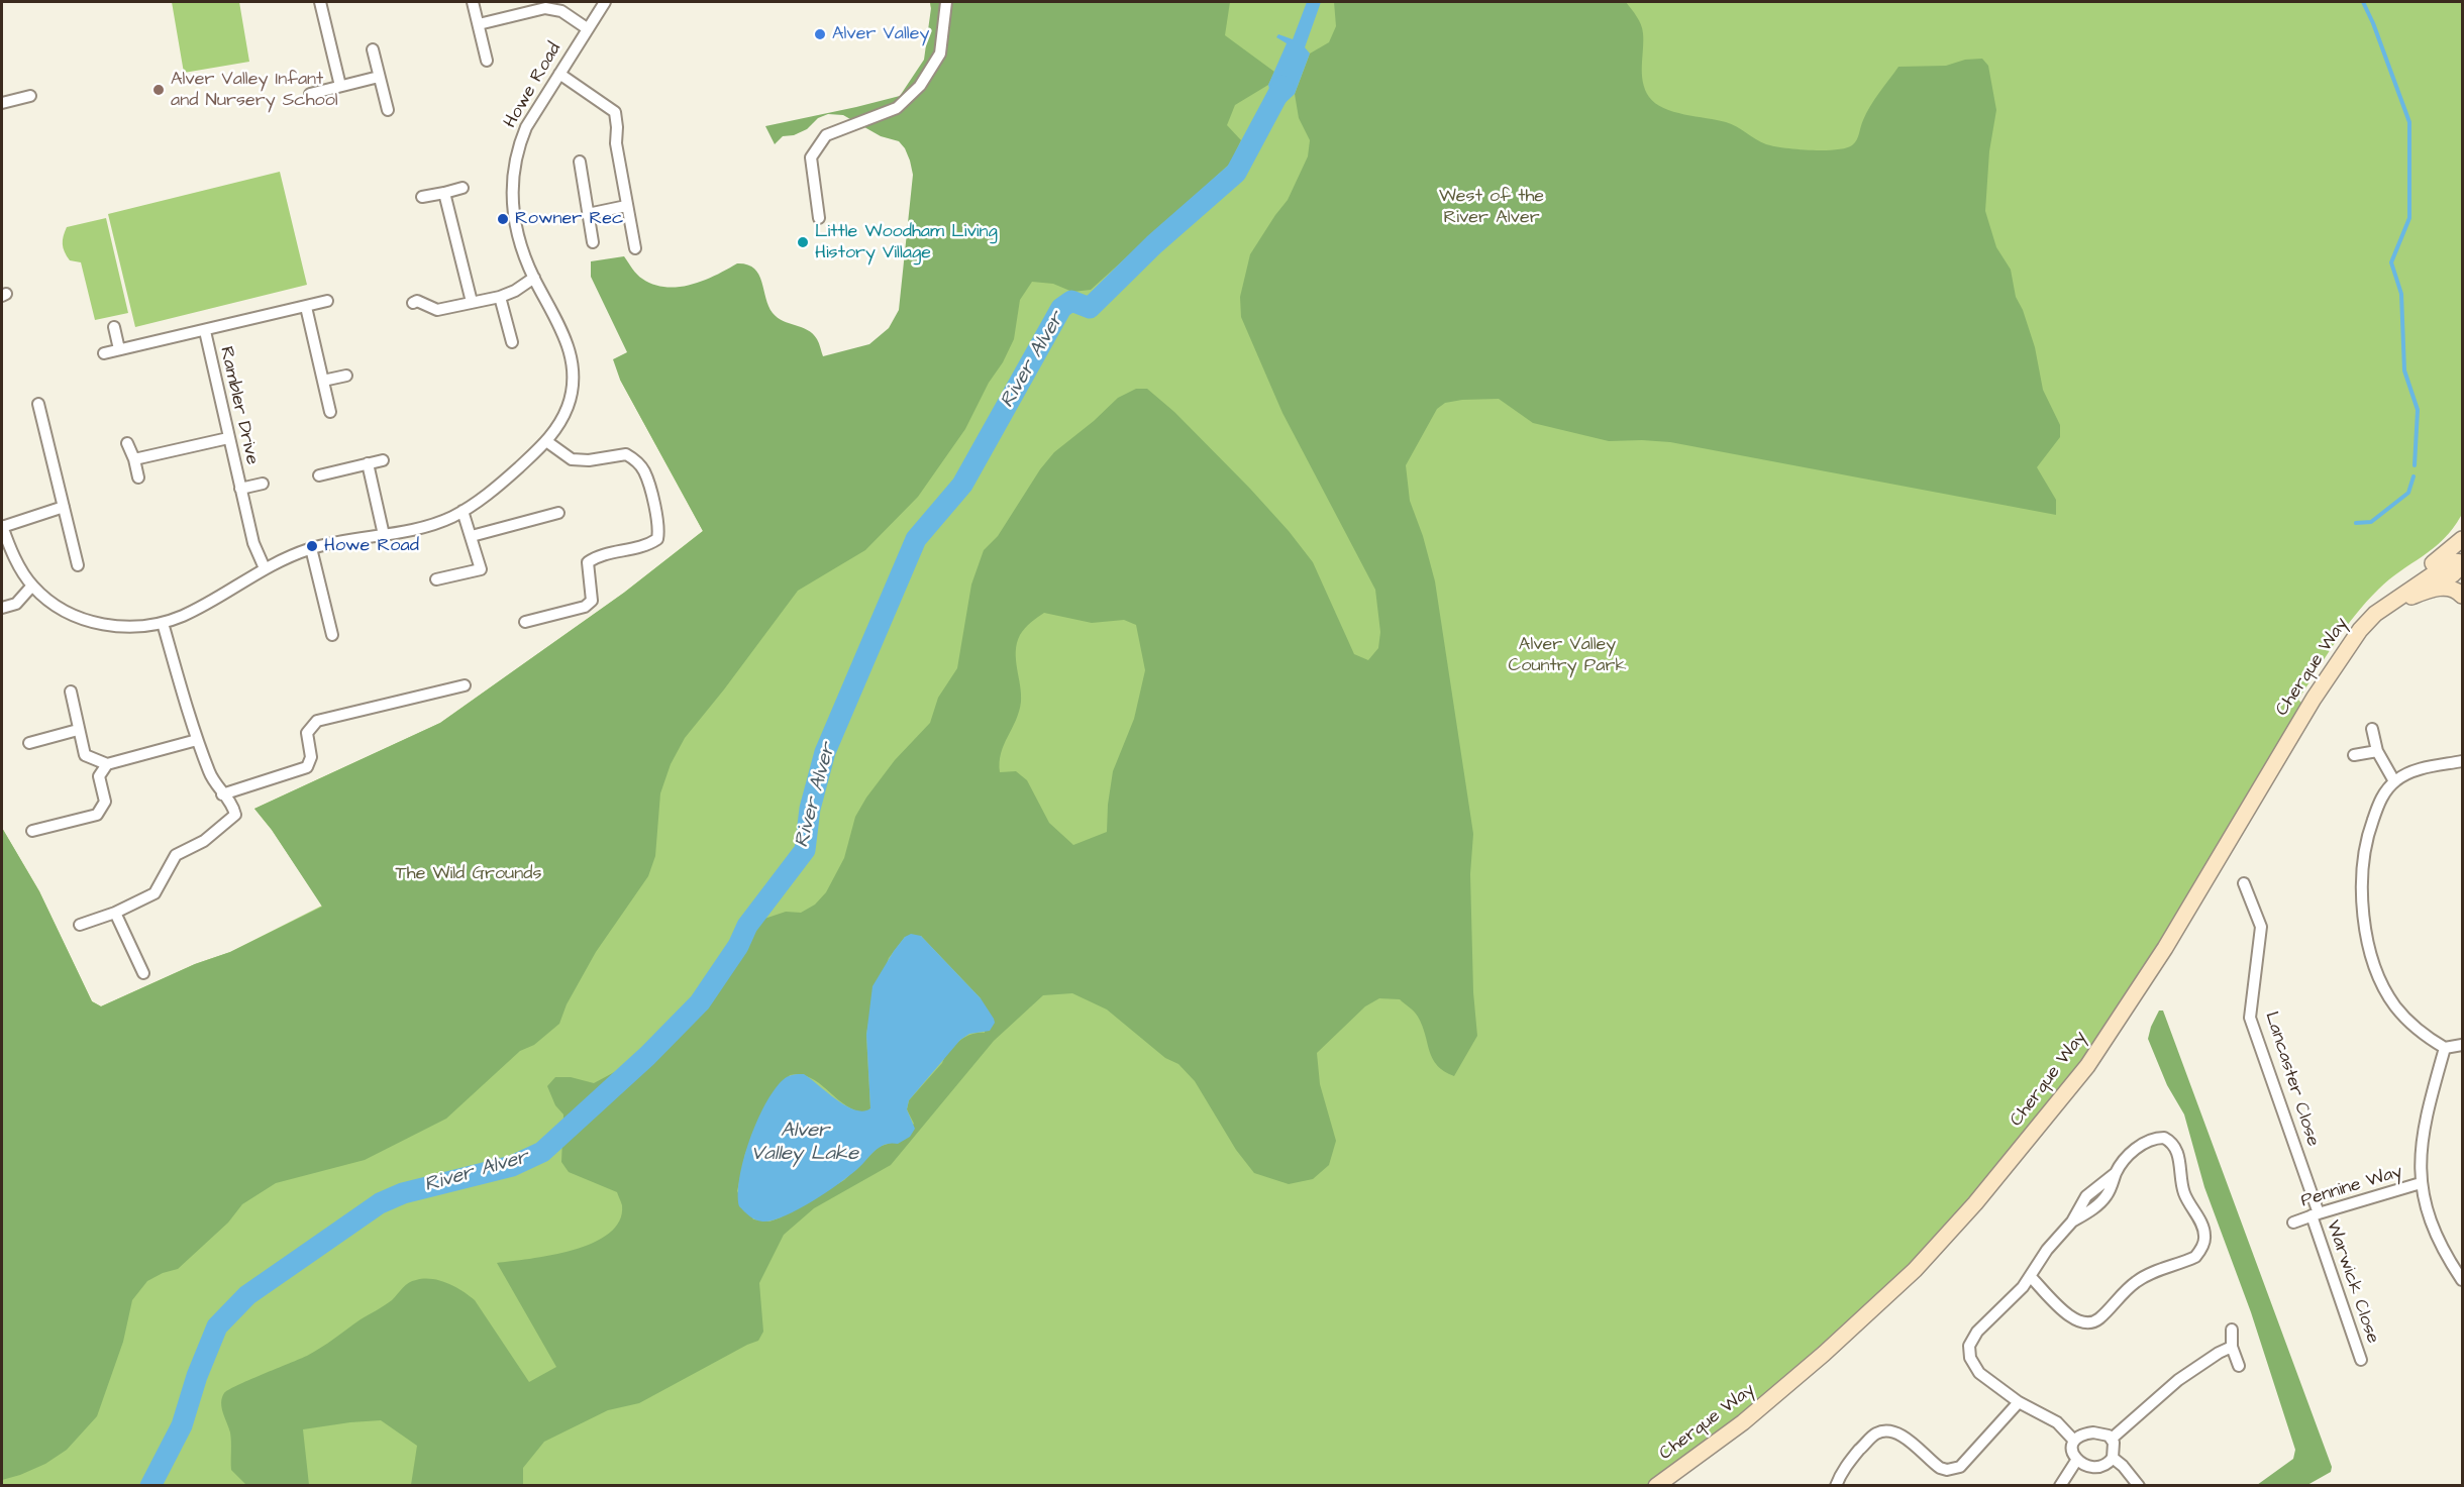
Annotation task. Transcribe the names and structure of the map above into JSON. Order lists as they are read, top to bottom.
{
  "streets": {
    "street": [
      "Howe Road",
      "Rambler Drive",
      "Cherque Way",
      "Lancaster Close",
      "Pennine Way",
      "Warwick Close"
    ]
  },
  "crossings": [
    ["Howe Road", "Rambler Drive"],
    ["Lancaster Close", "Pennine Way"],
    ["Lancaster Close", "Warwick Close"],
    ["Pennine Way", "Warwick Close"]
  ],
  "water": ["River Alver", "Alver Valley Lake"],
  "parks": ["West of the River Alver", "Alver Valley Country Park", "The Wild Grounds"],
  "places": [
    "Alver Valley",
    "Alver Valley Infant and Nursery School",
    "Rowner Rec",
    "Little Woodham Living History Village",
    "Howe Road"
  ]
}
